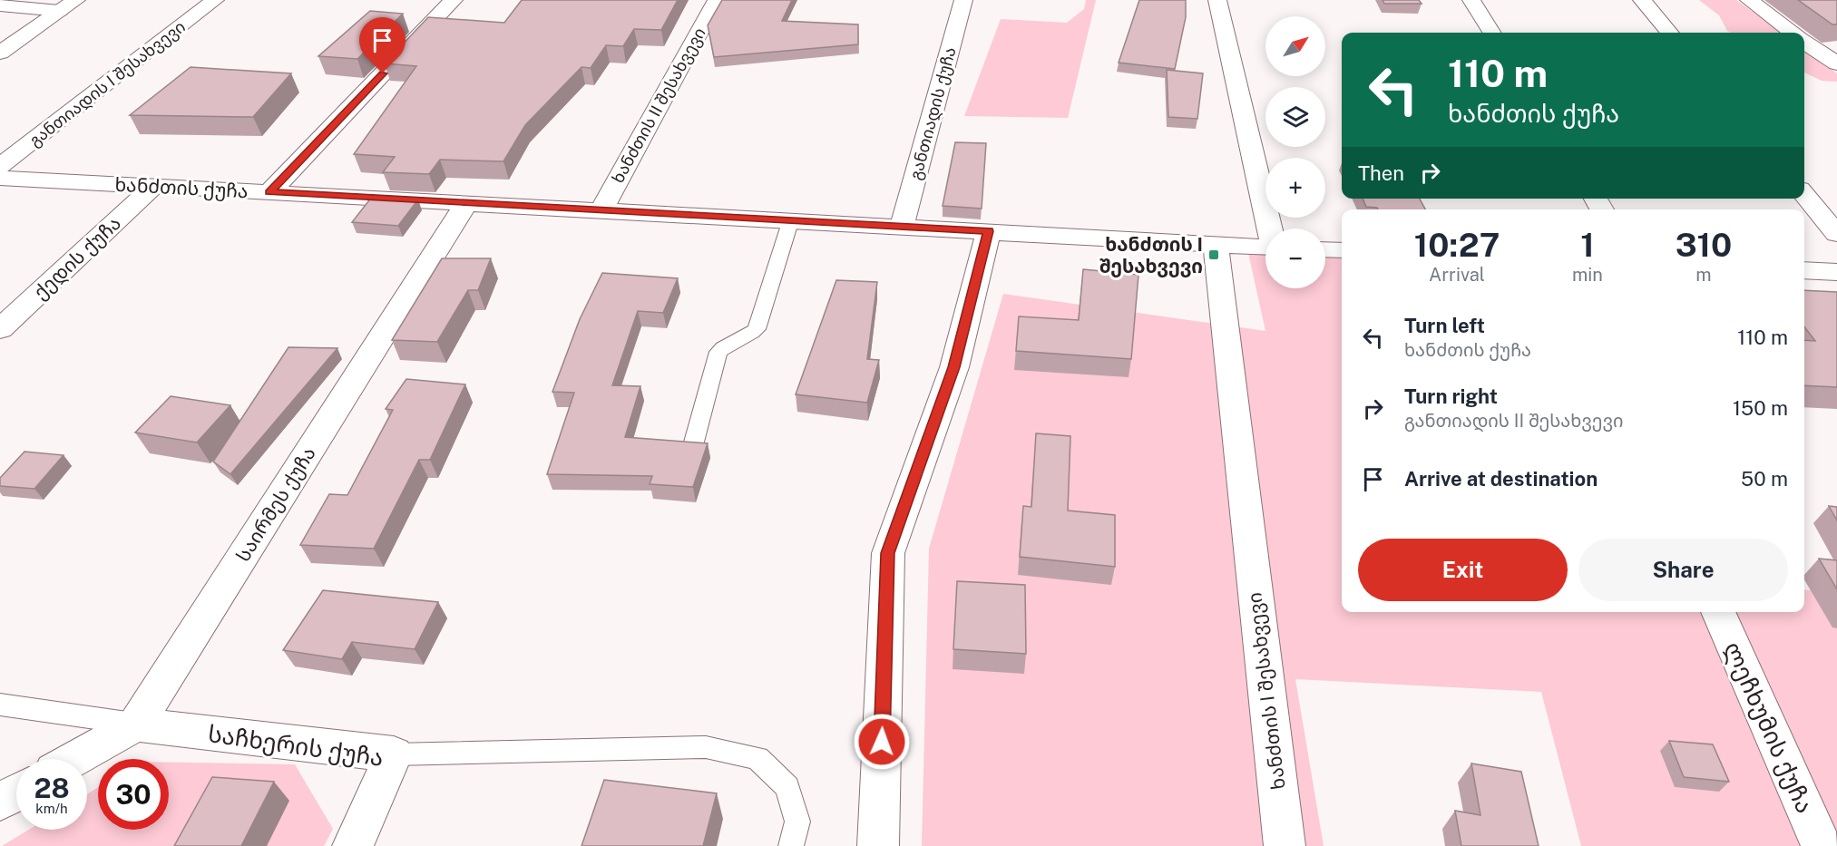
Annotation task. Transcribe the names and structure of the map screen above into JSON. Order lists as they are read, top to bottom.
{
  "streets": {
    "street": [
      "განთიადის I შესახვევი",
      "ხანძთის II შესახვევი",
      "განთიადის ქუჩა",
      "ხანძთის ქუჩა",
      "ქედის ქუჩა",
      "საირმეს ქუჩა",
      "ხანძთის I შესახვევი",
      "ლეჩხუმის ქუჩა",
      "საჩხერის ქუჩა"
    ]
  },
  "crossings": [
    ["ხანძთის II შესახვევი", "ხანძთის ქუჩა"],
    ["განთიადის ქუჩა", "ხანძთის ქუჩა"],
    ["ხანძთის ქუჩა", "ქედის ქუჩა"],
    ["ხანძთის ქუჩა", "საირმეს ქუჩა"],
    ["ხანძთის ქუჩა", "ხანძთის I შესახვევი"],
    ["საირმეს ქუჩა", "საჩხერის ქუჩა"]
  ],
  "places": {
    "transit": ["ხანძთის I შესახვევი"]
  },
  "north": "top right",
  "page": {
    "map_buttons": ["+", "−"],
    "turn": ["110 m", "ხანძთის ქუჩა"],
    "then": "Then",
    "eta": [
      "10:27",
      "Arrival",
      "1",
      "min",
      "310",
      "m"
    ],
    "list": [
      {
        "name": "Turn left",
        "note": "ხანძთის ქუჩა",
        "value": "110 m"
      },
      {
        "name": "Turn right",
        "note": "განთიადის II შესახვევი",
        "value": "150 m"
      },
      {
        "name": "Arrive at destination",
        "value": "50 m"
      }
    ],
    "buttons": ["Exit", "Share"],
    "speed": "28 km/h",
    "limit": "30"
  }
}
